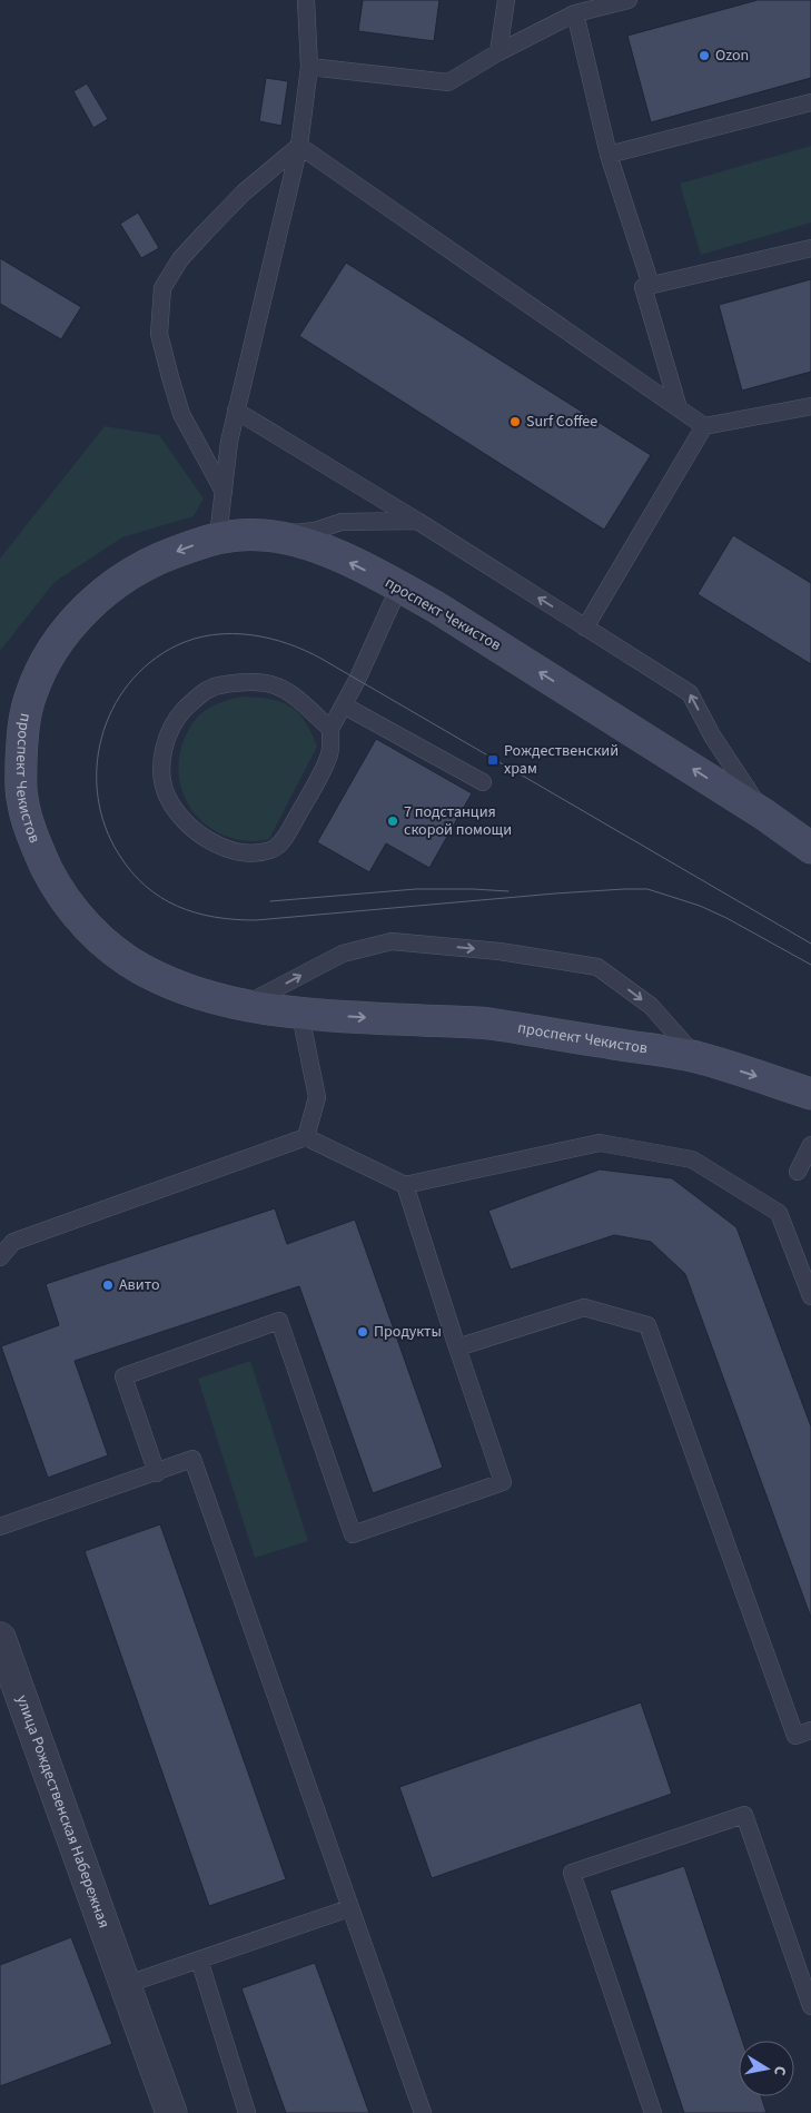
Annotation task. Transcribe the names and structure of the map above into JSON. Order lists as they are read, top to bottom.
{
  "streets": {
    "main road": ["проспект Чекистов"],
    "street": ["улица Рождественская Набережная"]
  },
  "places": {
    "other": [
      "Ozon",
      "Surf Coffee",
      "7 подстанция скорой помощи",
      "Авито",
      "Продукты"
    ],
    "transit": ["Рождественский храм"]
  },
  "north": "right"
}
